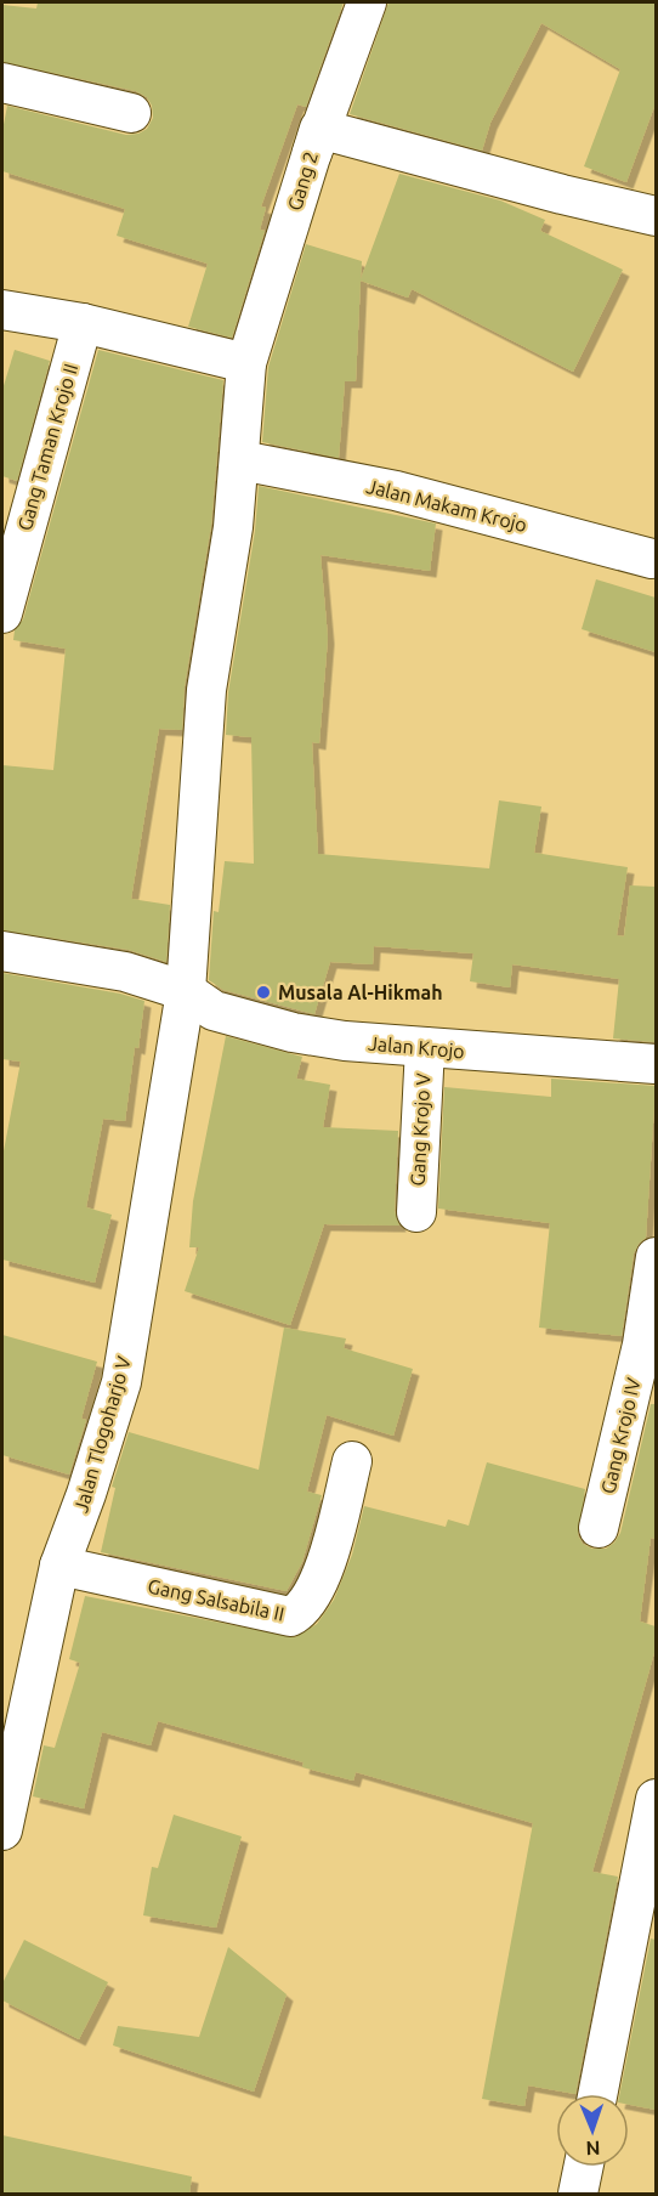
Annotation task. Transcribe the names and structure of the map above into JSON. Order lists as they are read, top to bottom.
{
  "streets": {
    "street": [
      "Gang 2",
      "Gang Taman Krojo II",
      "Jalan Makam Krojo",
      "Jalan Krojo",
      "Gang Krojo V",
      "Jalan Tlogoharjo V",
      "Gang Krojo IV",
      "Gang Salsabila II"
    ]
  },
  "crossings": [
    ["Gang 2", "Jalan Makam Krojo"],
    ["Gang 2", "Jalan Tlogoharjo V"],
    ["Jalan Makam Krojo", "Jalan Tlogoharjo V"],
    ["Jalan Krojo", "Gang Krojo V"],
    ["Jalan Krojo", "Jalan Tlogoharjo V"],
    ["Jalan Tlogoharjo V", "Gang Salsabila II"]
  ],
  "places": ["Musala Al-Hikmah"],
  "north": "bottom"
}
